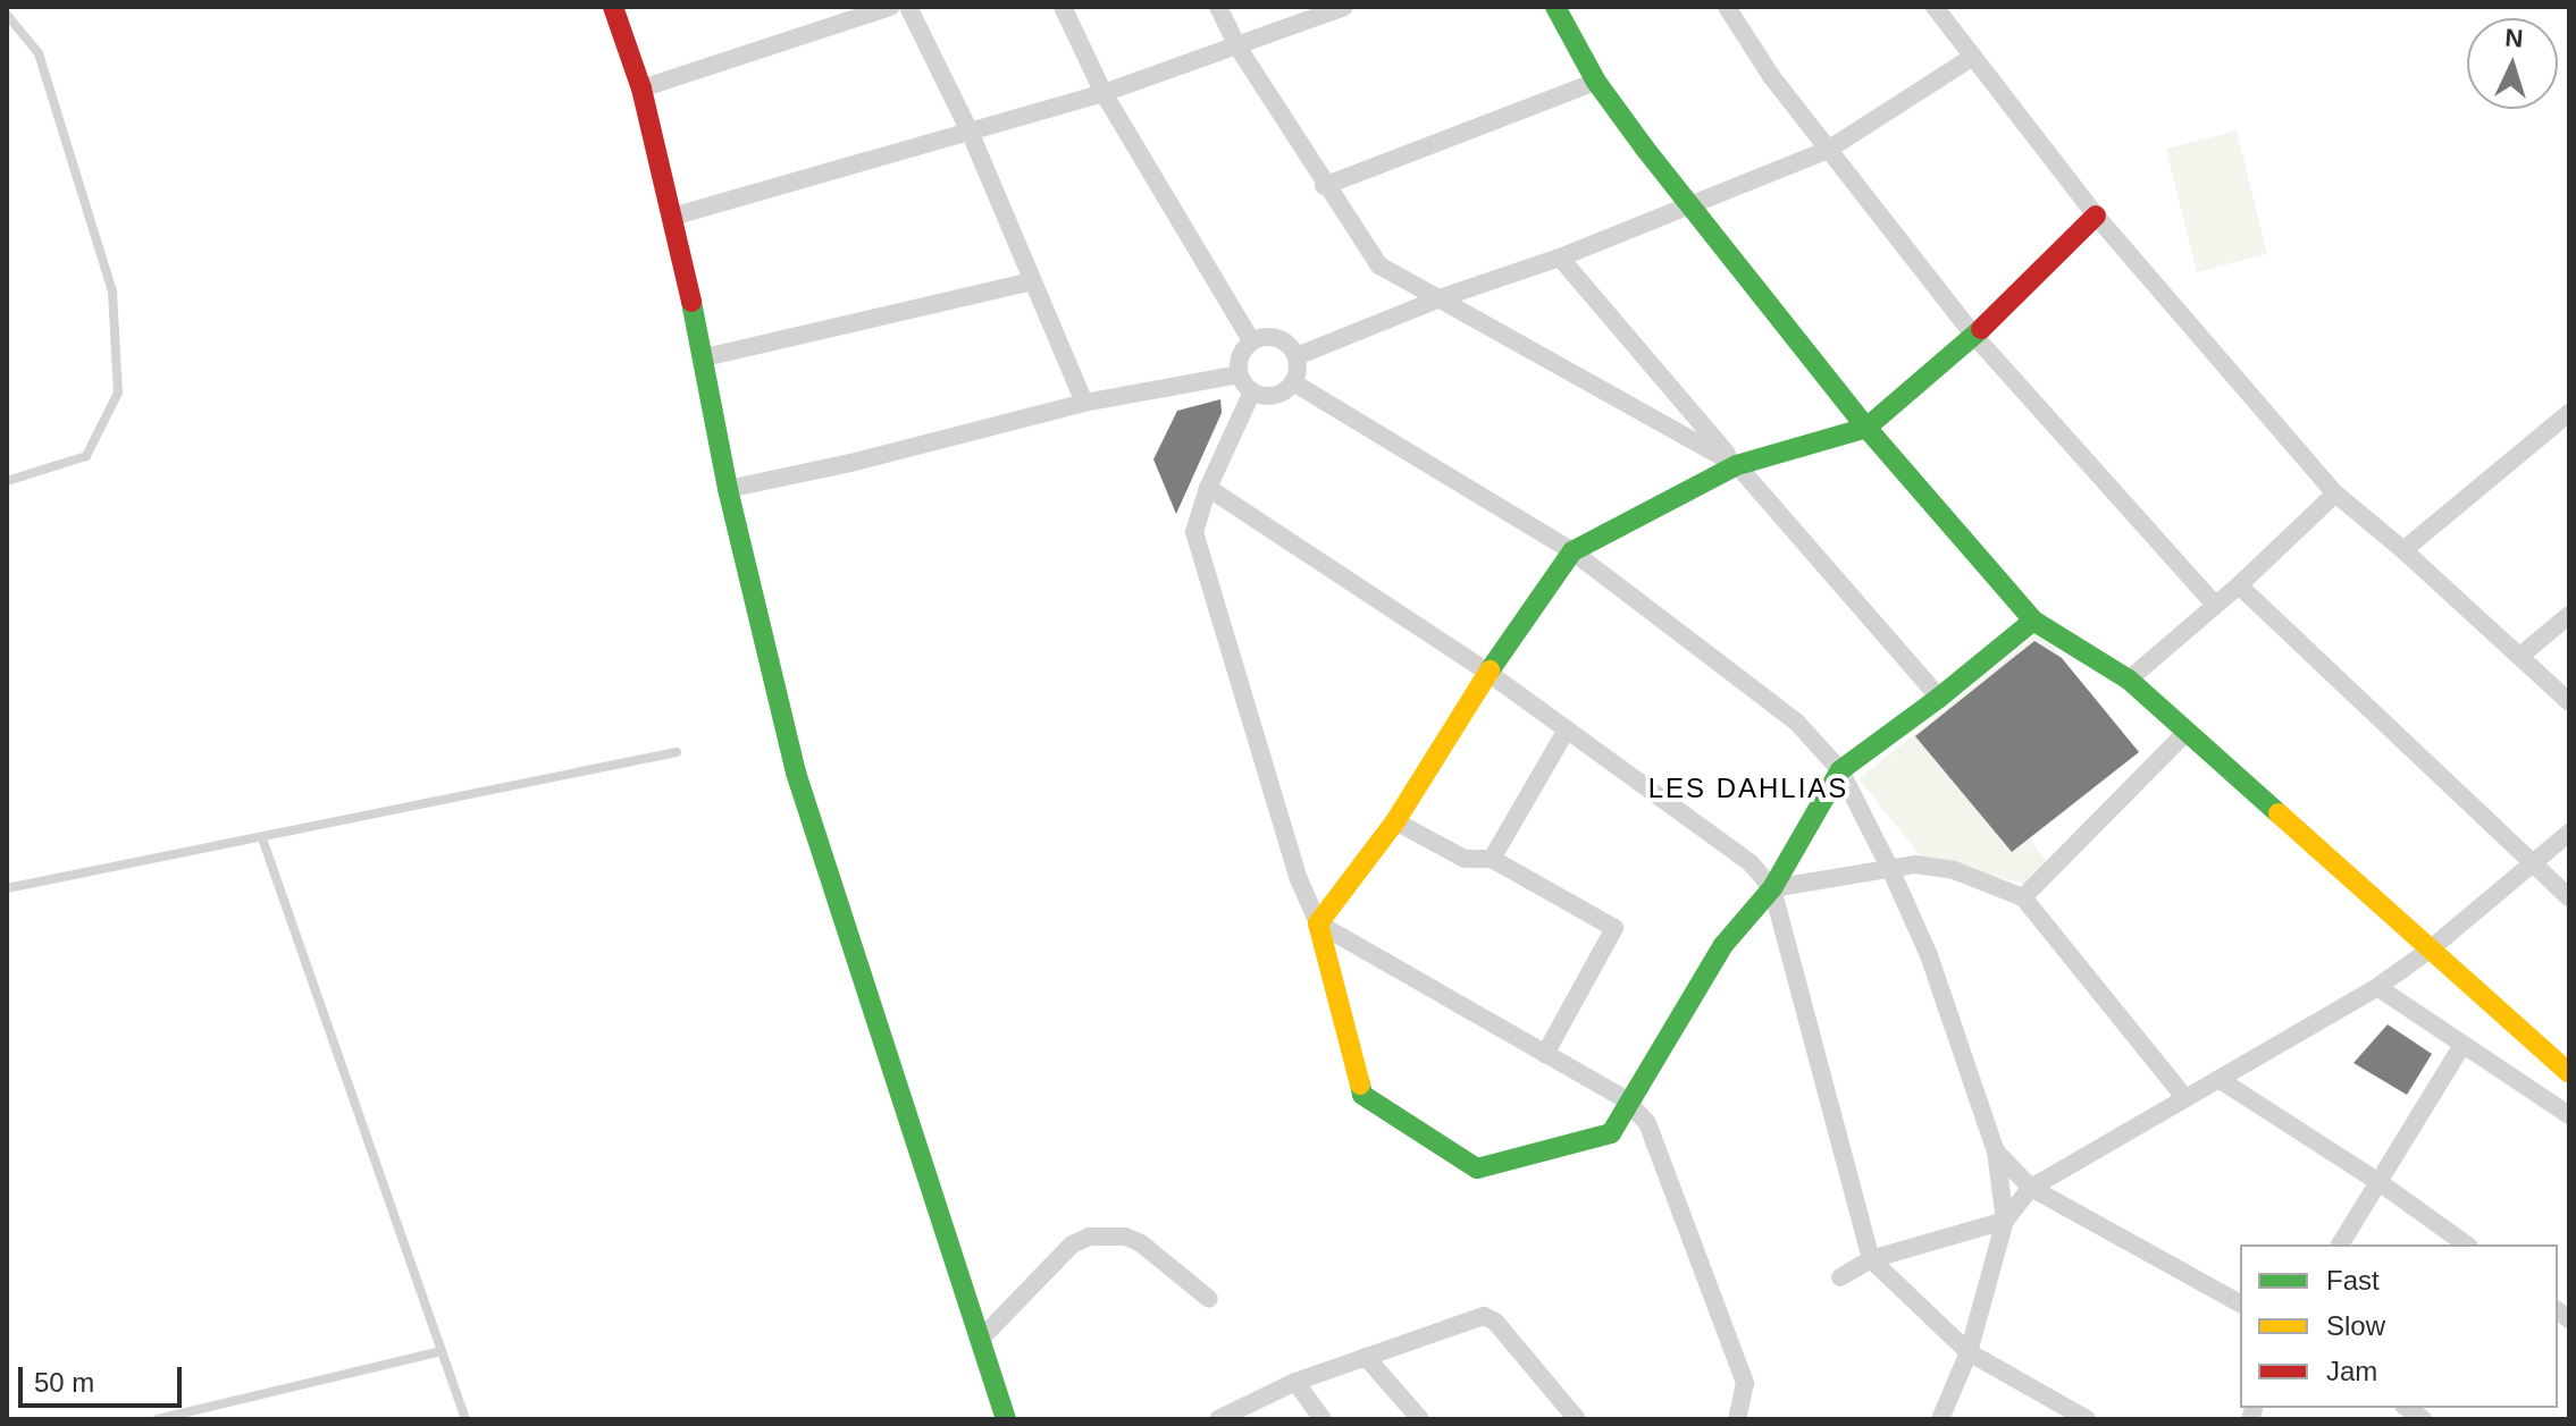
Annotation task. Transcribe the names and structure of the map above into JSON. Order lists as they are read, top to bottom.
{
  "districts": ["LES DAHLIAS"],
  "legend": ["Fast", "Slow", "Jam"],
  "scale_bar": "50 m",
  "north": "top"
}
